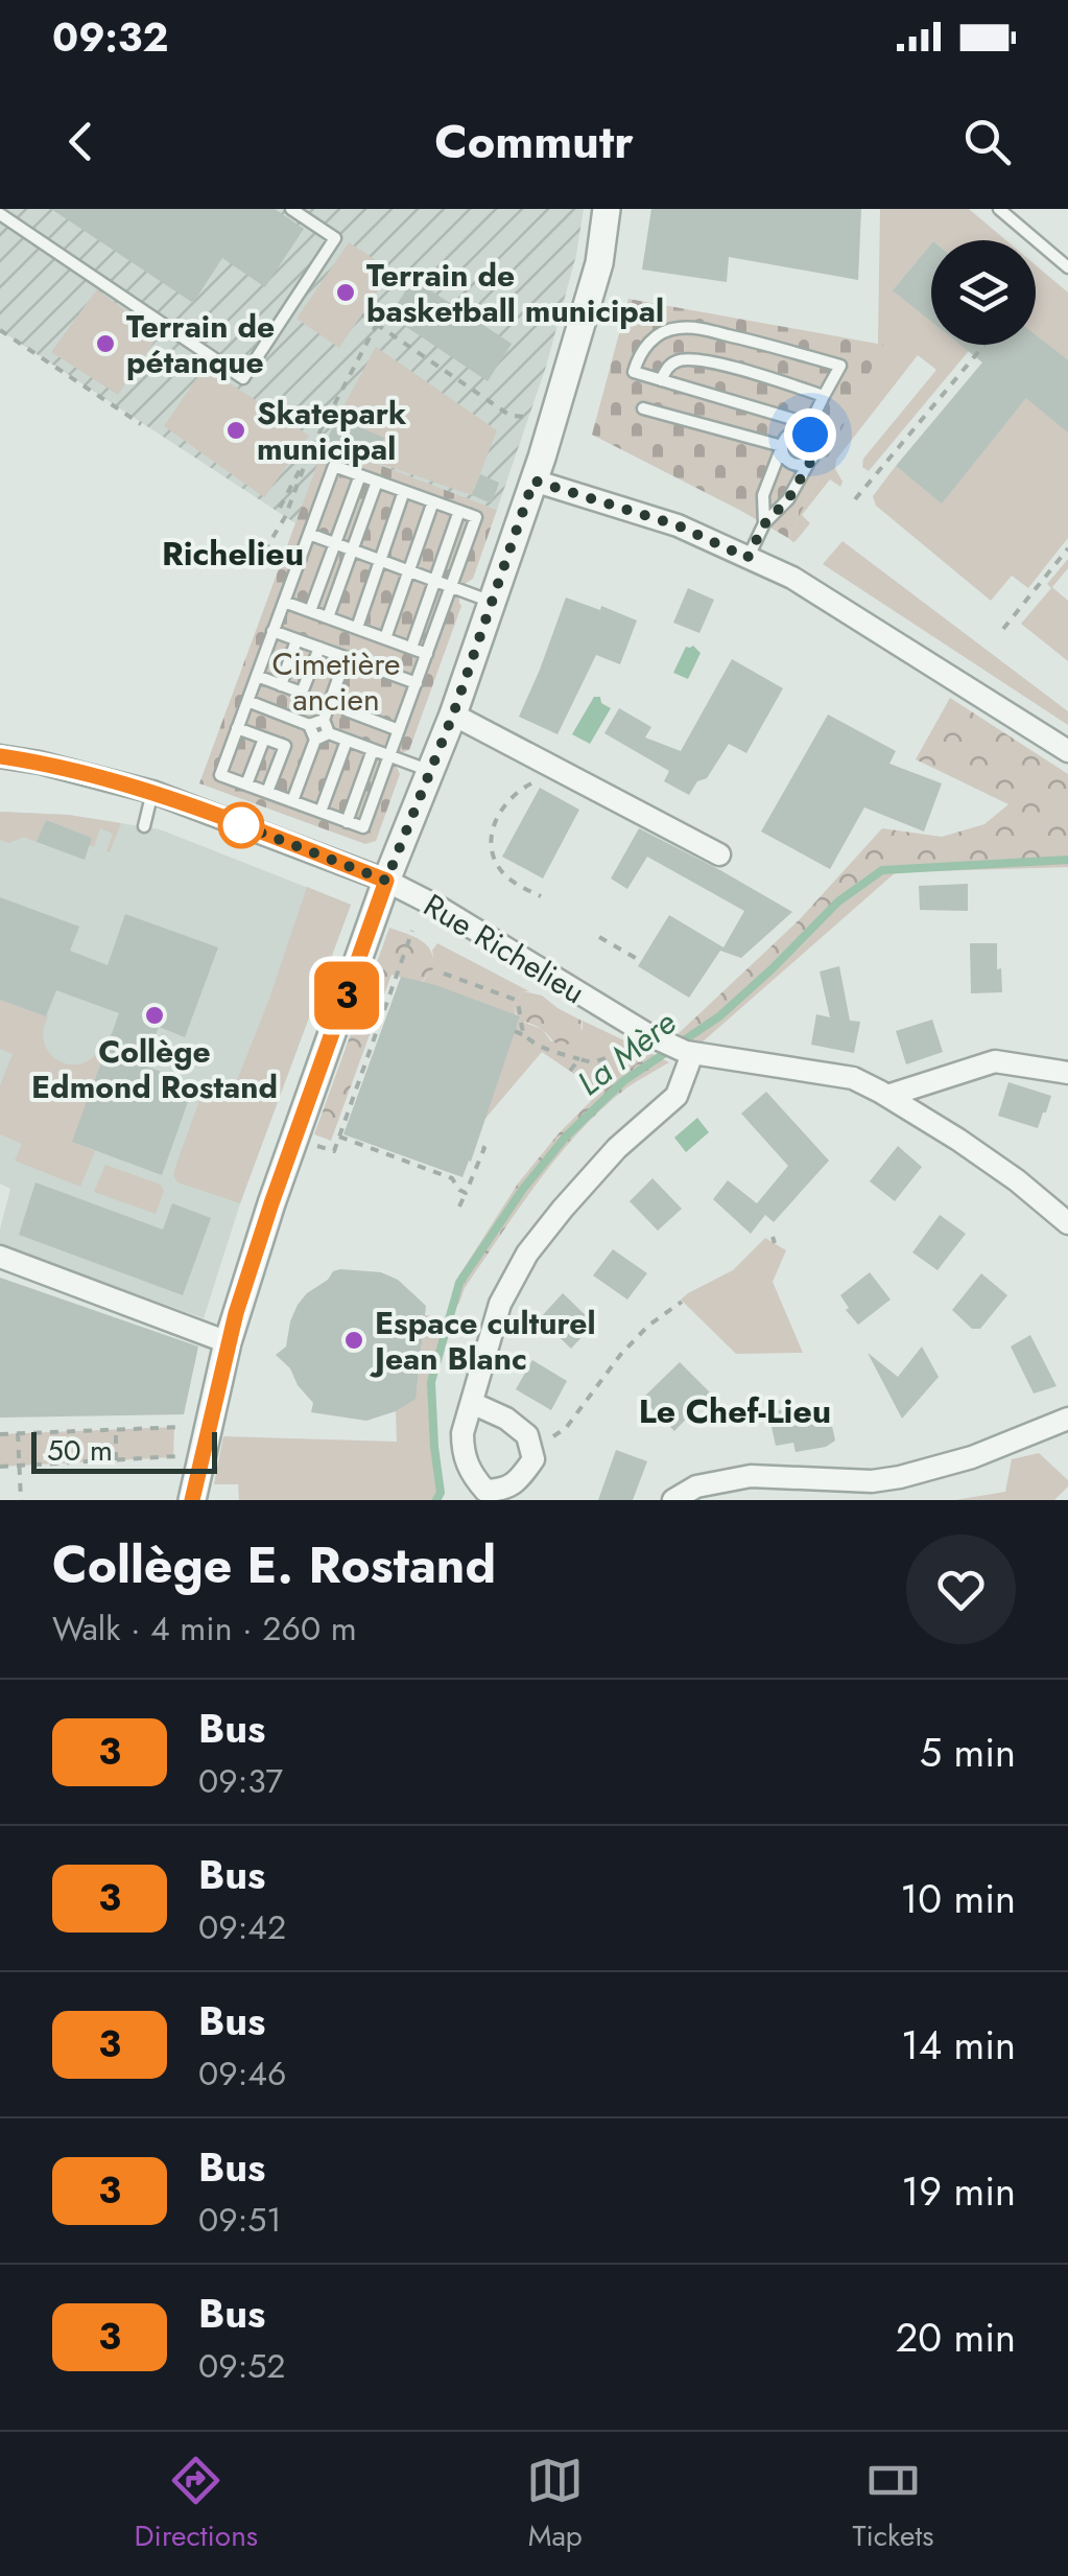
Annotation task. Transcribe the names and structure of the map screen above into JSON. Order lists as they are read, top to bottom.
{
  "streets": {
    "street": ["Rue Richelieu"]
  },
  "districts": ["Richelieu", "Le Chef-Lieu"],
  "water": ["La Mère"],
  "parks": ["Cimetière ancien"],
  "places": [
    "Terrain de basketball municipal",
    "Terrain de pétanque",
    "Skatepark municipal",
    "Collège Edmond Rostand",
    "Espace culturel Jean Blanc"
  ],
  "lines": ["bus line 3"],
  "scale_bar": "50 m",
  "page": {
    "status": "09:32",
    "header": "Commutr",
    "on_map": "3",
    "scale": "50 m",
    "heading": ["Collège E. Rostand", "Walk · 4 min · 260 m"],
    "list": [
      {
        "mark": "3",
        "name": "Bus",
        "note": "09:37",
        "value": "5 min"
      },
      {
        "mark": "3",
        "name": "Bus",
        "note": "09:42",
        "value": "10 min"
      },
      {
        "mark": "3",
        "name": "Bus",
        "note": "09:46",
        "value": "14 min"
      },
      {
        "mark": "3",
        "name": "Bus",
        "note": "09:51",
        "value": "19 min"
      },
      {
        "mark": "3",
        "name": "Bus",
        "note": "09:52",
        "value": "20 min"
      }
    ],
    "tabs": ["Directions", "Map", "Tickets"]
  }
}
